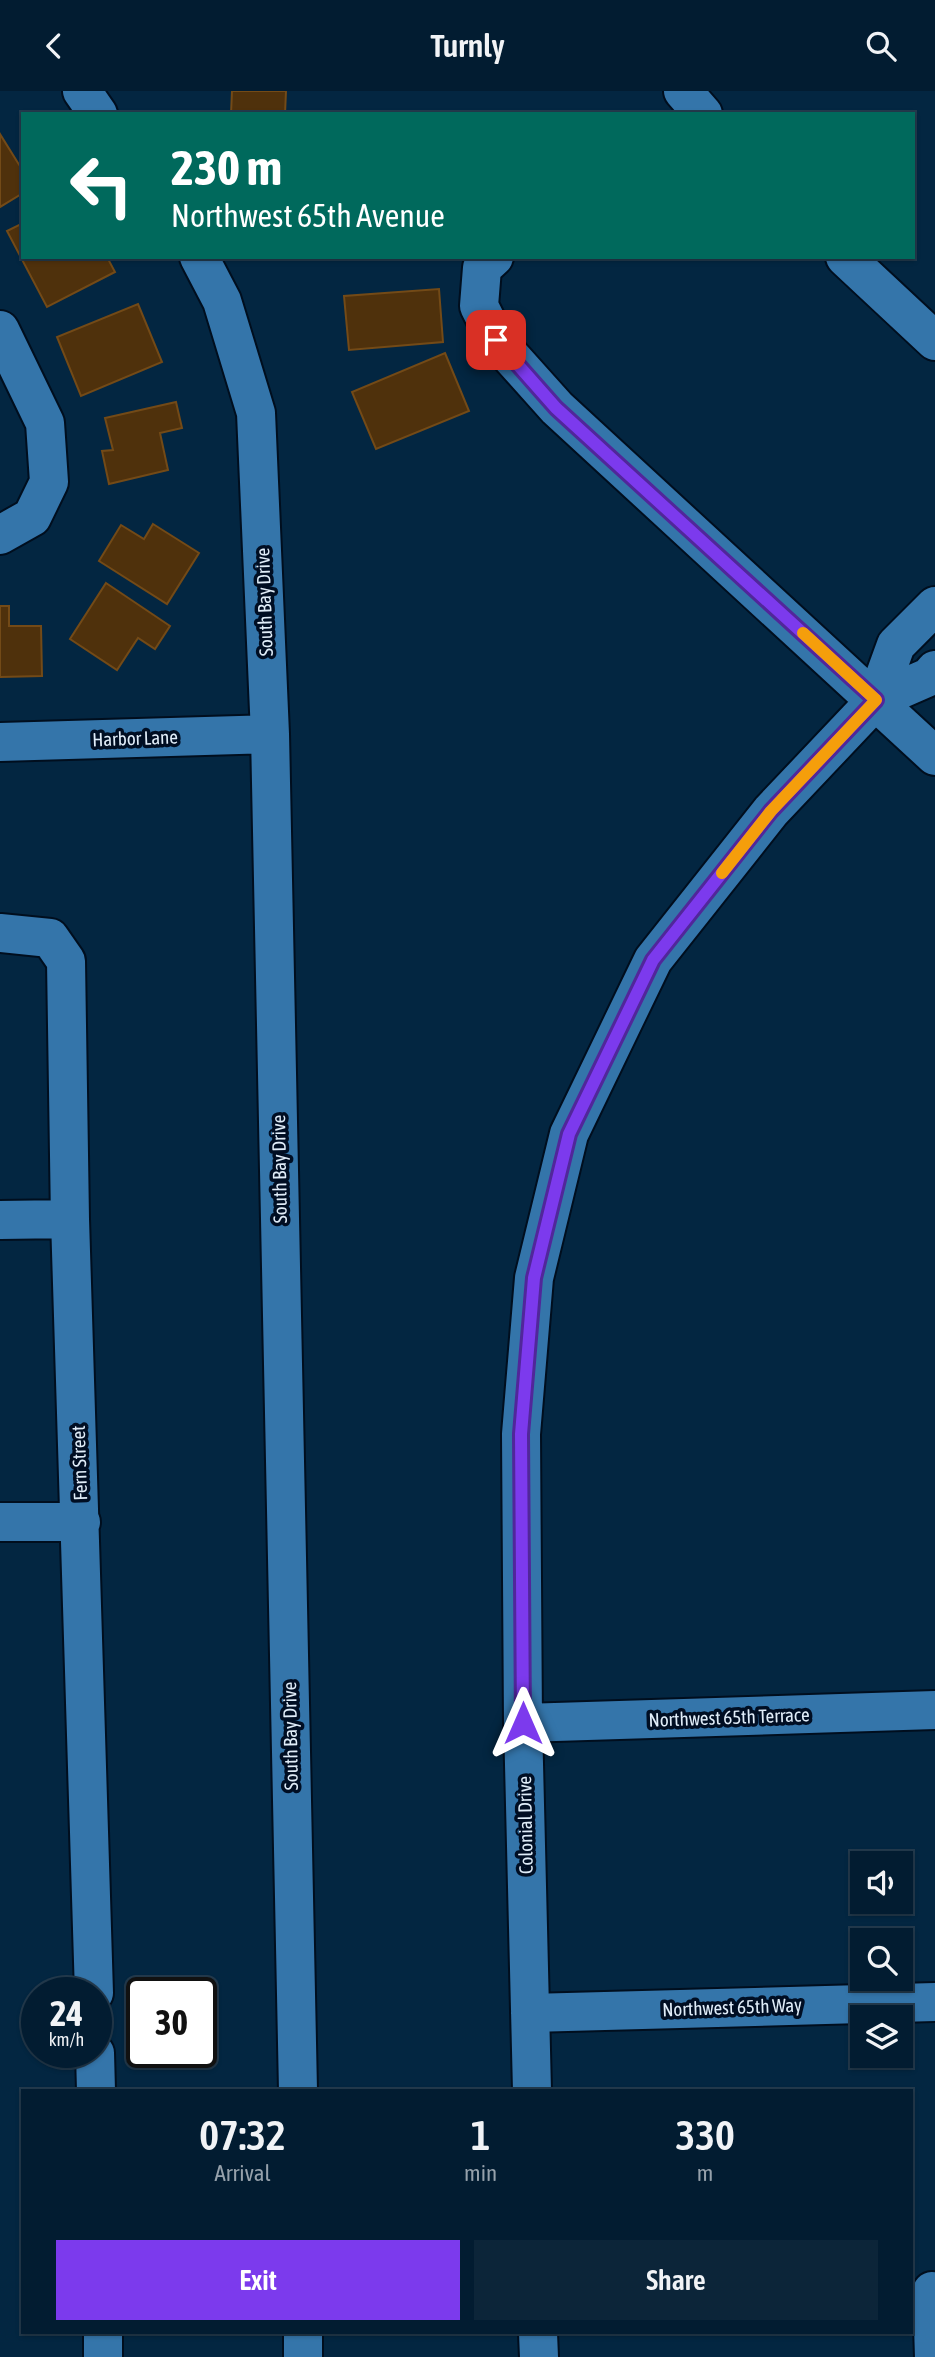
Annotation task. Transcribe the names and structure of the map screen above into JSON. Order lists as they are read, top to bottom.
{
  "streets": {
    "street": [
      "South Bay Drive",
      "Harbor Lane",
      "Fern Street",
      "Northwest 65th Terrace",
      "Colonial Drive",
      "Northwest 65th Way"
    ]
  },
  "crossings": [
    ["South Bay Drive", "Harbor Lane"],
    ["Northwest 65th Terrace", "Colonial Drive"],
    ["Colonial Drive", "Northwest 65th Way"]
  ],
  "page": {
    "header": "Turnly",
    "turn": ["230 m", "Northwest 65th Avenue"],
    "speed": "24 km/h",
    "limit": "30",
    "eta": [
      "07:32",
      "Arrival",
      "1",
      "min",
      "330",
      "m"
    ],
    "buttons": ["Exit", "Share"]
  }
}
